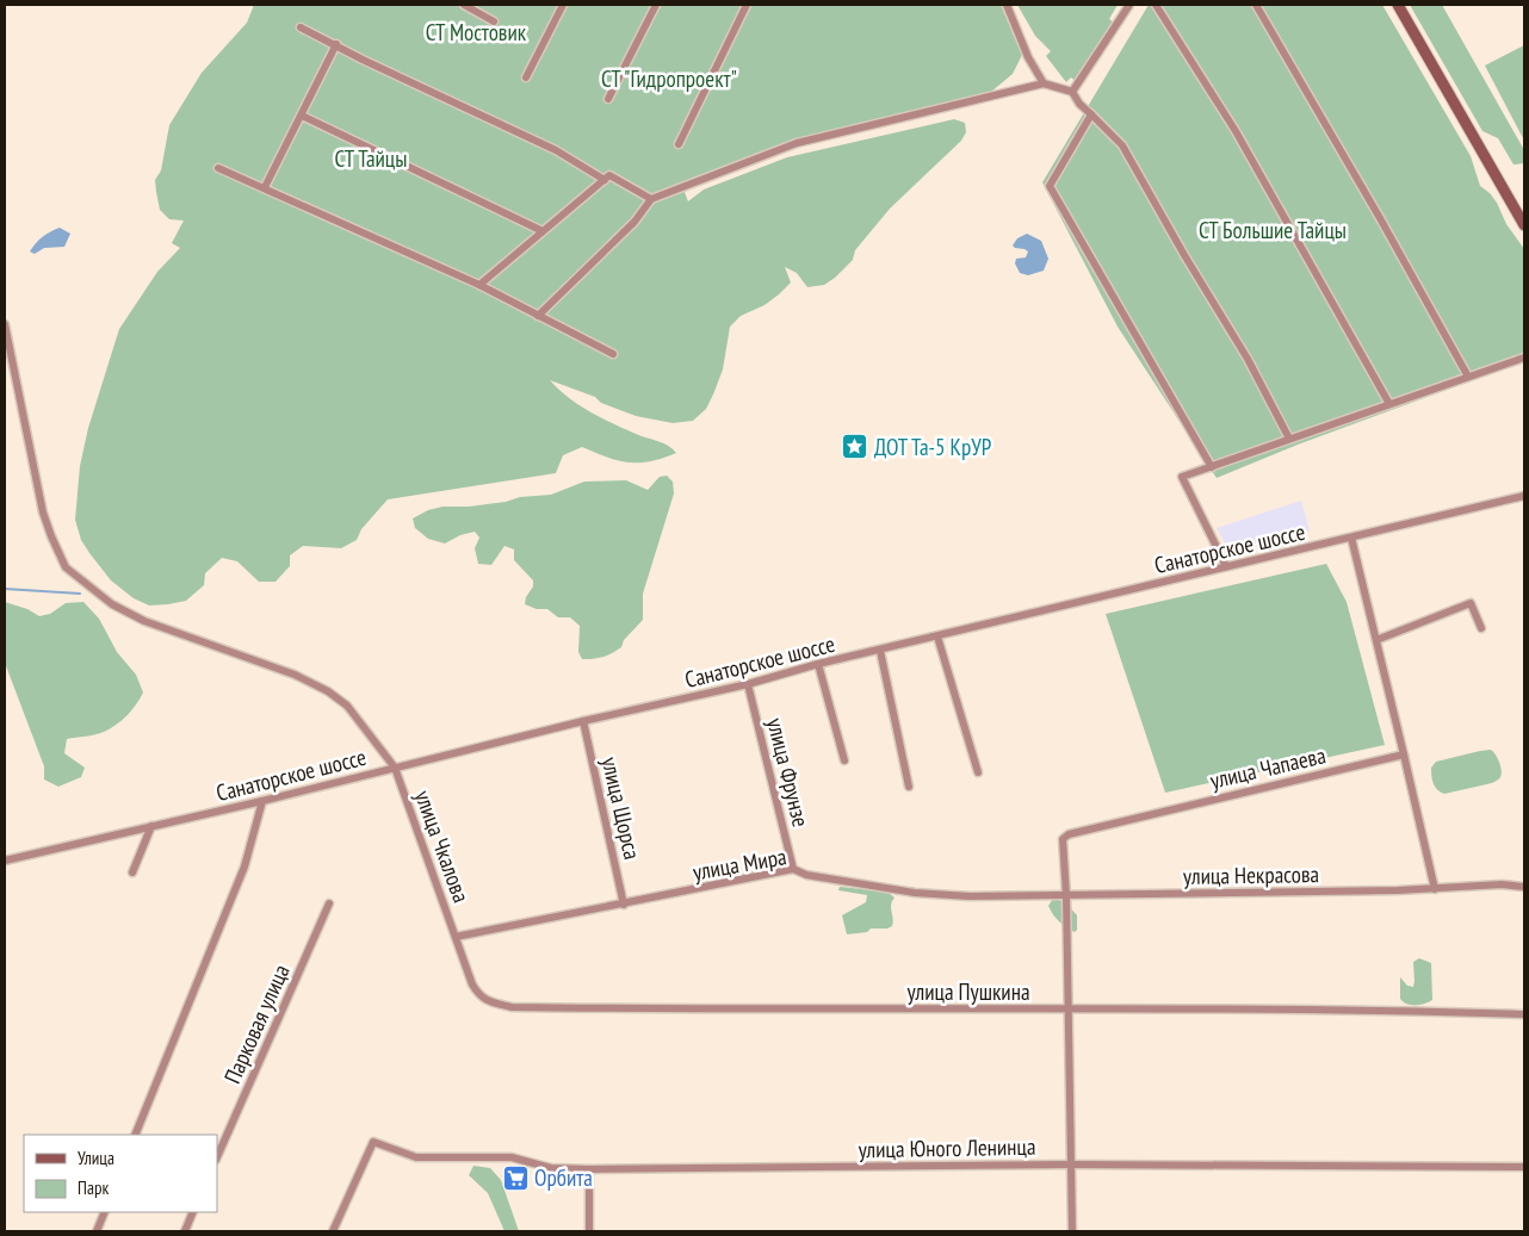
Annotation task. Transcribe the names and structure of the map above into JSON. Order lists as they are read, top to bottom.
{
  "streets": {
    "street": [
      "Санаторское шоссе",
      "улица Чапаева",
      "улица Фрунзе",
      "улица Щорса",
      "улица Чкалова",
      "улица Мира",
      "улица Некрасова",
      "улица Пушкина",
      "Парковая улица",
      "улица Юного Ленинца"
    ]
  },
  "crossings": [
    ["Санаторское шоссе", "улица Фрунзе"],
    ["Санаторское шоссе", "улица Щорса"],
    ["Санаторское шоссе", "улица Чкалова"],
    ["улица Чапаева", "улица Мира"],
    ["улица Чапаева", "улица Некрасова"],
    ["улица Фрунзе", "улица Мира"],
    ["улица Щорса", "улица Мира"],
    ["улица Чкалова", "улица Мира"],
    ["улица Чкалова", "улица Пушкина"],
    ["улица Мира", "улица Некрасова"],
    ["улица Мира", "улица Пушкина"]
  ],
  "parks": [
    "СТ Мостовик",
    "СТ \"Гидропроект\"",
    "СТ Тайцы",
    "СТ Большие Тайцы"
  ],
  "places": {
    "place": ["ДОТ Та-5 КрУР"],
    "supermarket": ["Орбита"]
  },
  "legend": ["Улица", "Парк"]
}
